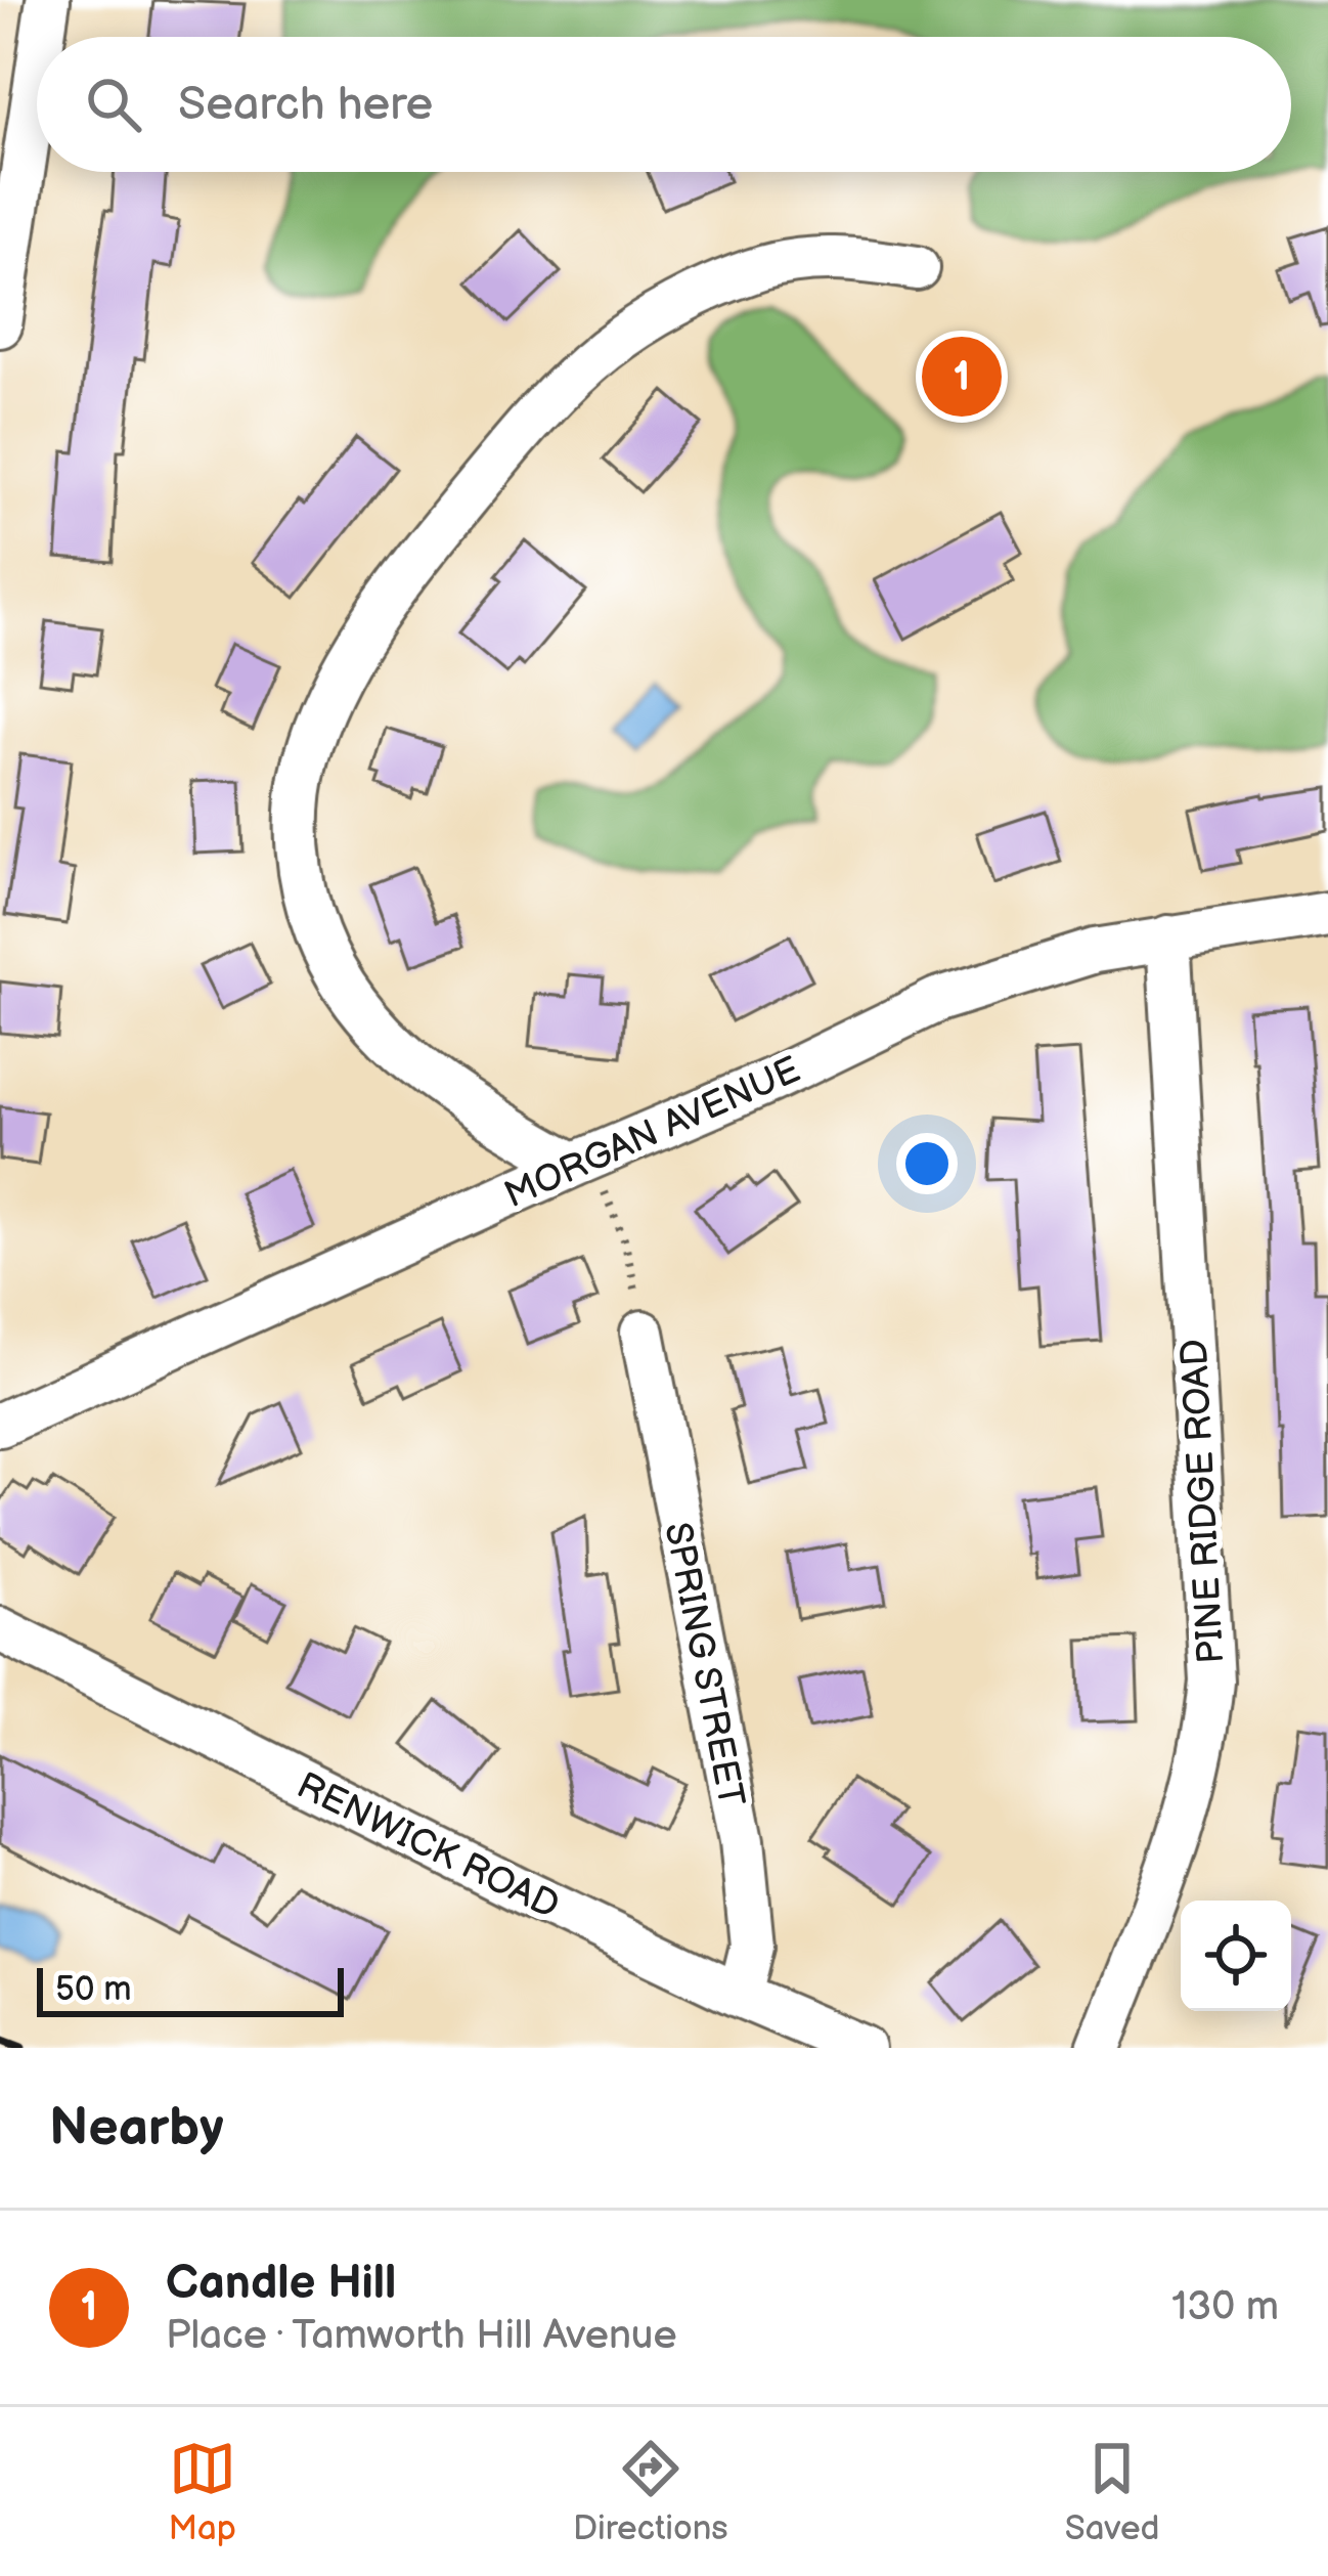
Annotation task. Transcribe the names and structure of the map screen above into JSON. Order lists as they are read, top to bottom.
{
  "streets": {
    "street": [
      "MORGAN AVENUE",
      "PINE RIDGE ROAD",
      "SPRING STREET",
      "RENWICK ROAD"
    ]
  },
  "crossings": [
    ["MORGAN AVENUE", "PINE RIDGE ROAD"],
    ["SPRING STREET", "RENWICK ROAD"]
  ],
  "scale_bar": "50 m",
  "page": {
    "search": "Search here",
    "pins": "1",
    "scale": "50 m",
    "heading": "Nearby",
    "list": [
      {
        "mark": "1",
        "name": "Candle Hill",
        "note": "Place · Tamworth Hill Avenue",
        "value": "130 m"
      }
    ],
    "nav": ["Map", "Directions", "Saved"]
  }
}
